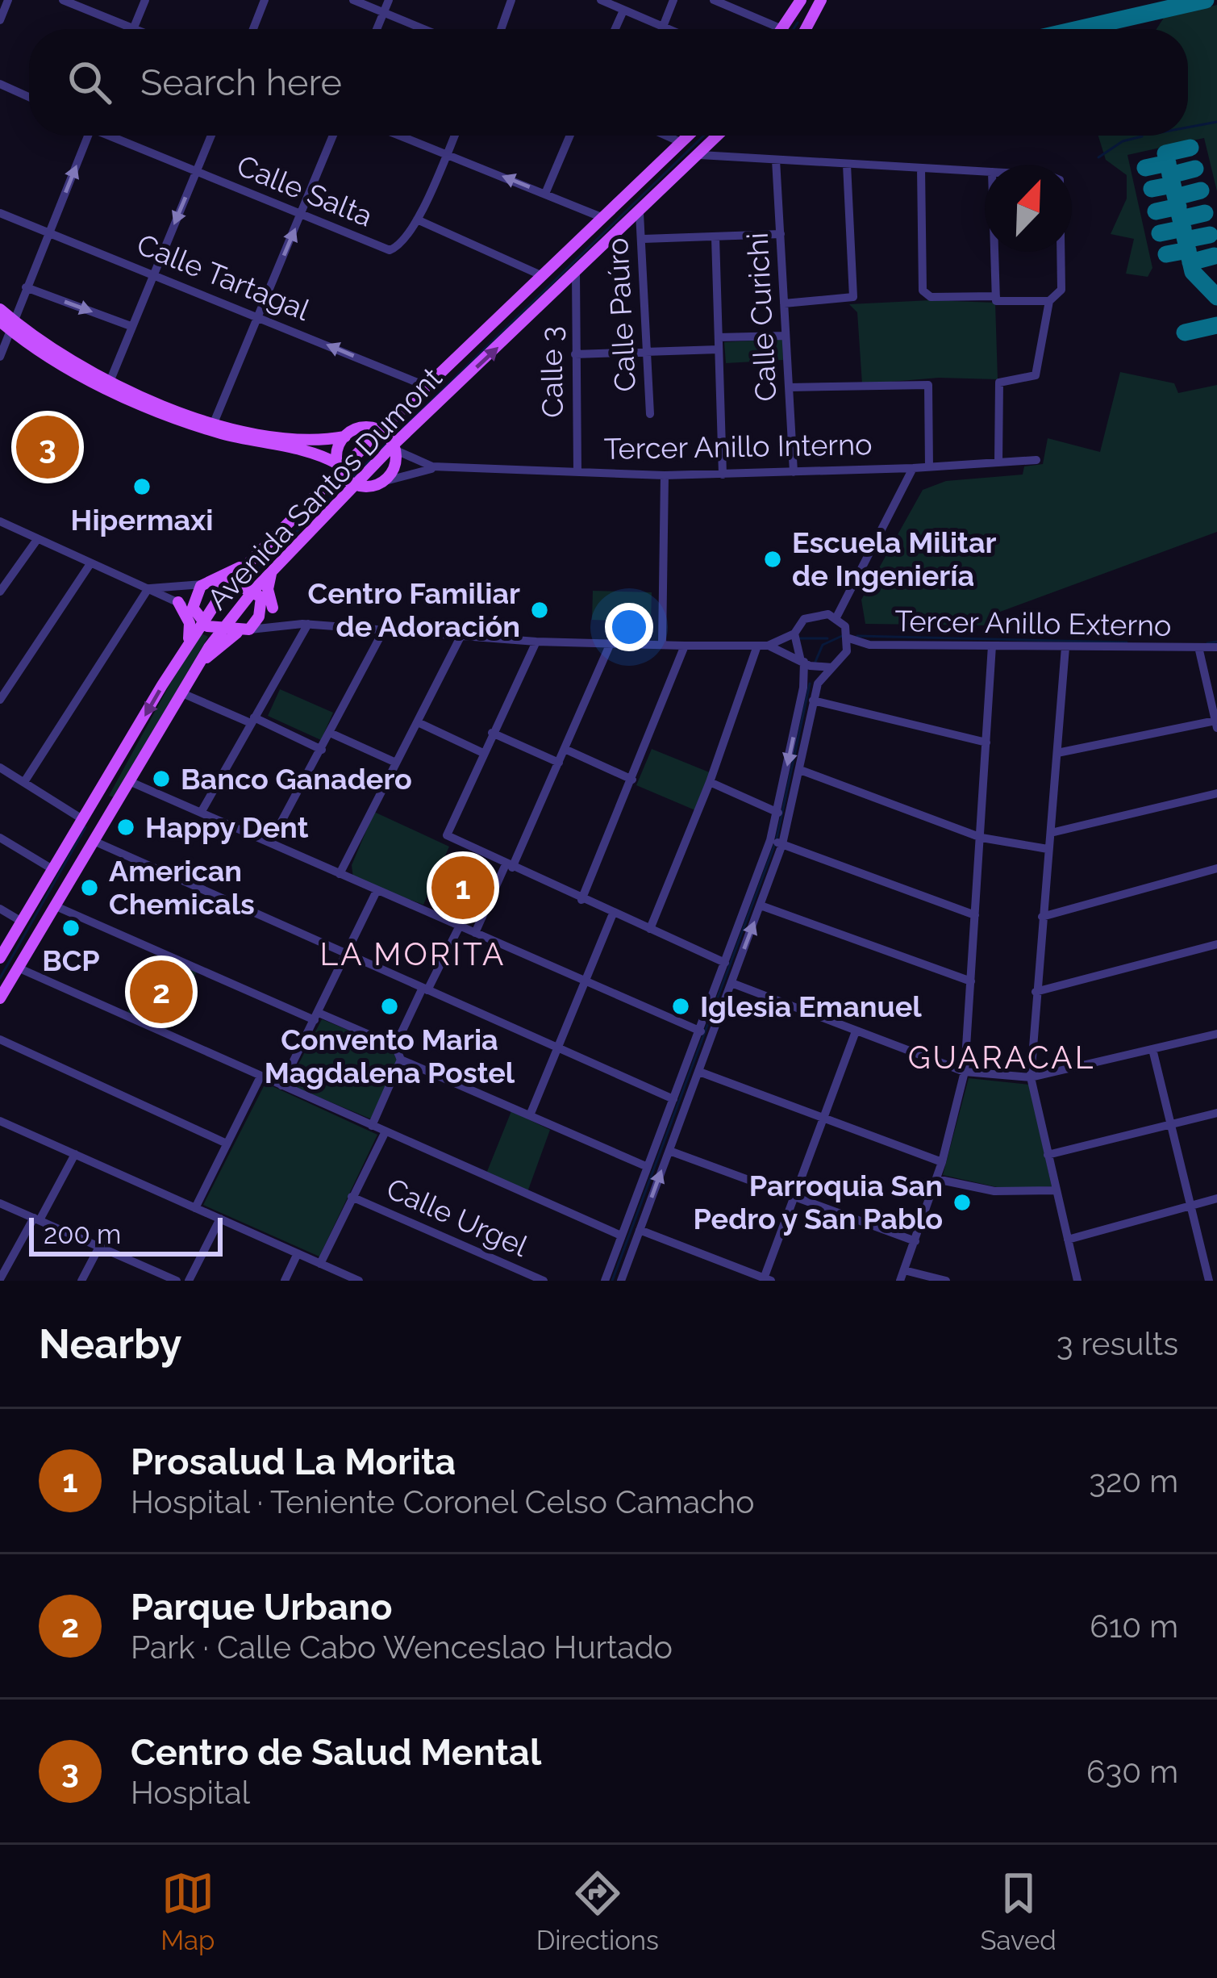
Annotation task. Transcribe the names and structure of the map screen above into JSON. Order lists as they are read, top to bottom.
{
  "streets": {
    "main road": ["Avenida Santos Dumont"],
    "street": [
      "Calle Salta",
      "Calle Tartagal",
      "Calle Paúro",
      "Calle Curichi",
      "Calle 3",
      "Tercer Anillo Interno",
      "Tercer Anillo Externo",
      "Calle Urgel"
    ]
  },
  "crossings": [
    ["Calle Salta", "Avenida Santos Dumont"],
    ["Calle Tartagal", "Avenida Santos Dumont"],
    ["Calle Paúro", "Avenida Santos Dumont"],
    ["Calle Curichi", "Tercer Anillo Interno"],
    ["Calle 3", "Tercer Anillo Interno"],
    ["Calle 3", "Avenida Santos Dumont"],
    ["Tercer Anillo Interno", "Avenida Santos Dumont"]
  ],
  "one_way": ["Calle Tartagal"],
  "districts": ["LA MORITA", "GUARACAL"],
  "places": [
    "Hipermaxi",
    "Escuela Militar de Ingeniería",
    "Centro Familiar de Adoración",
    "Banco Ganadero",
    "Happy Dent",
    "American Chemicals",
    "BCP",
    "Convento Maria Magdalena Postel",
    "Iglesia Emanuel",
    "Parroquia San Pedro y San Pablo"
  ],
  "scale_bar": "200 m",
  "north": "top right",
  "page": {
    "search": "Search here",
    "pins": ["3", "1", "2"],
    "scale": "200 m",
    "heading": ["Nearby", "3 results"],
    "list": [
      {
        "mark": "1",
        "name": "Prosalud La Morita",
        "note": "Hospital · Teniente Coronel Celso Camacho",
        "value": "320 m"
      },
      {
        "mark": "2",
        "name": "Parque Urbano",
        "note": "Park · Calle Cabo Wenceslao Hurtado",
        "value": "610 m"
      },
      {
        "mark": "3",
        "name": "Centro de Salud Mental",
        "note": "Hospital",
        "value": "630 m"
      }
    ],
    "nav": ["Map", "Directions", "Saved"]
  }
}
